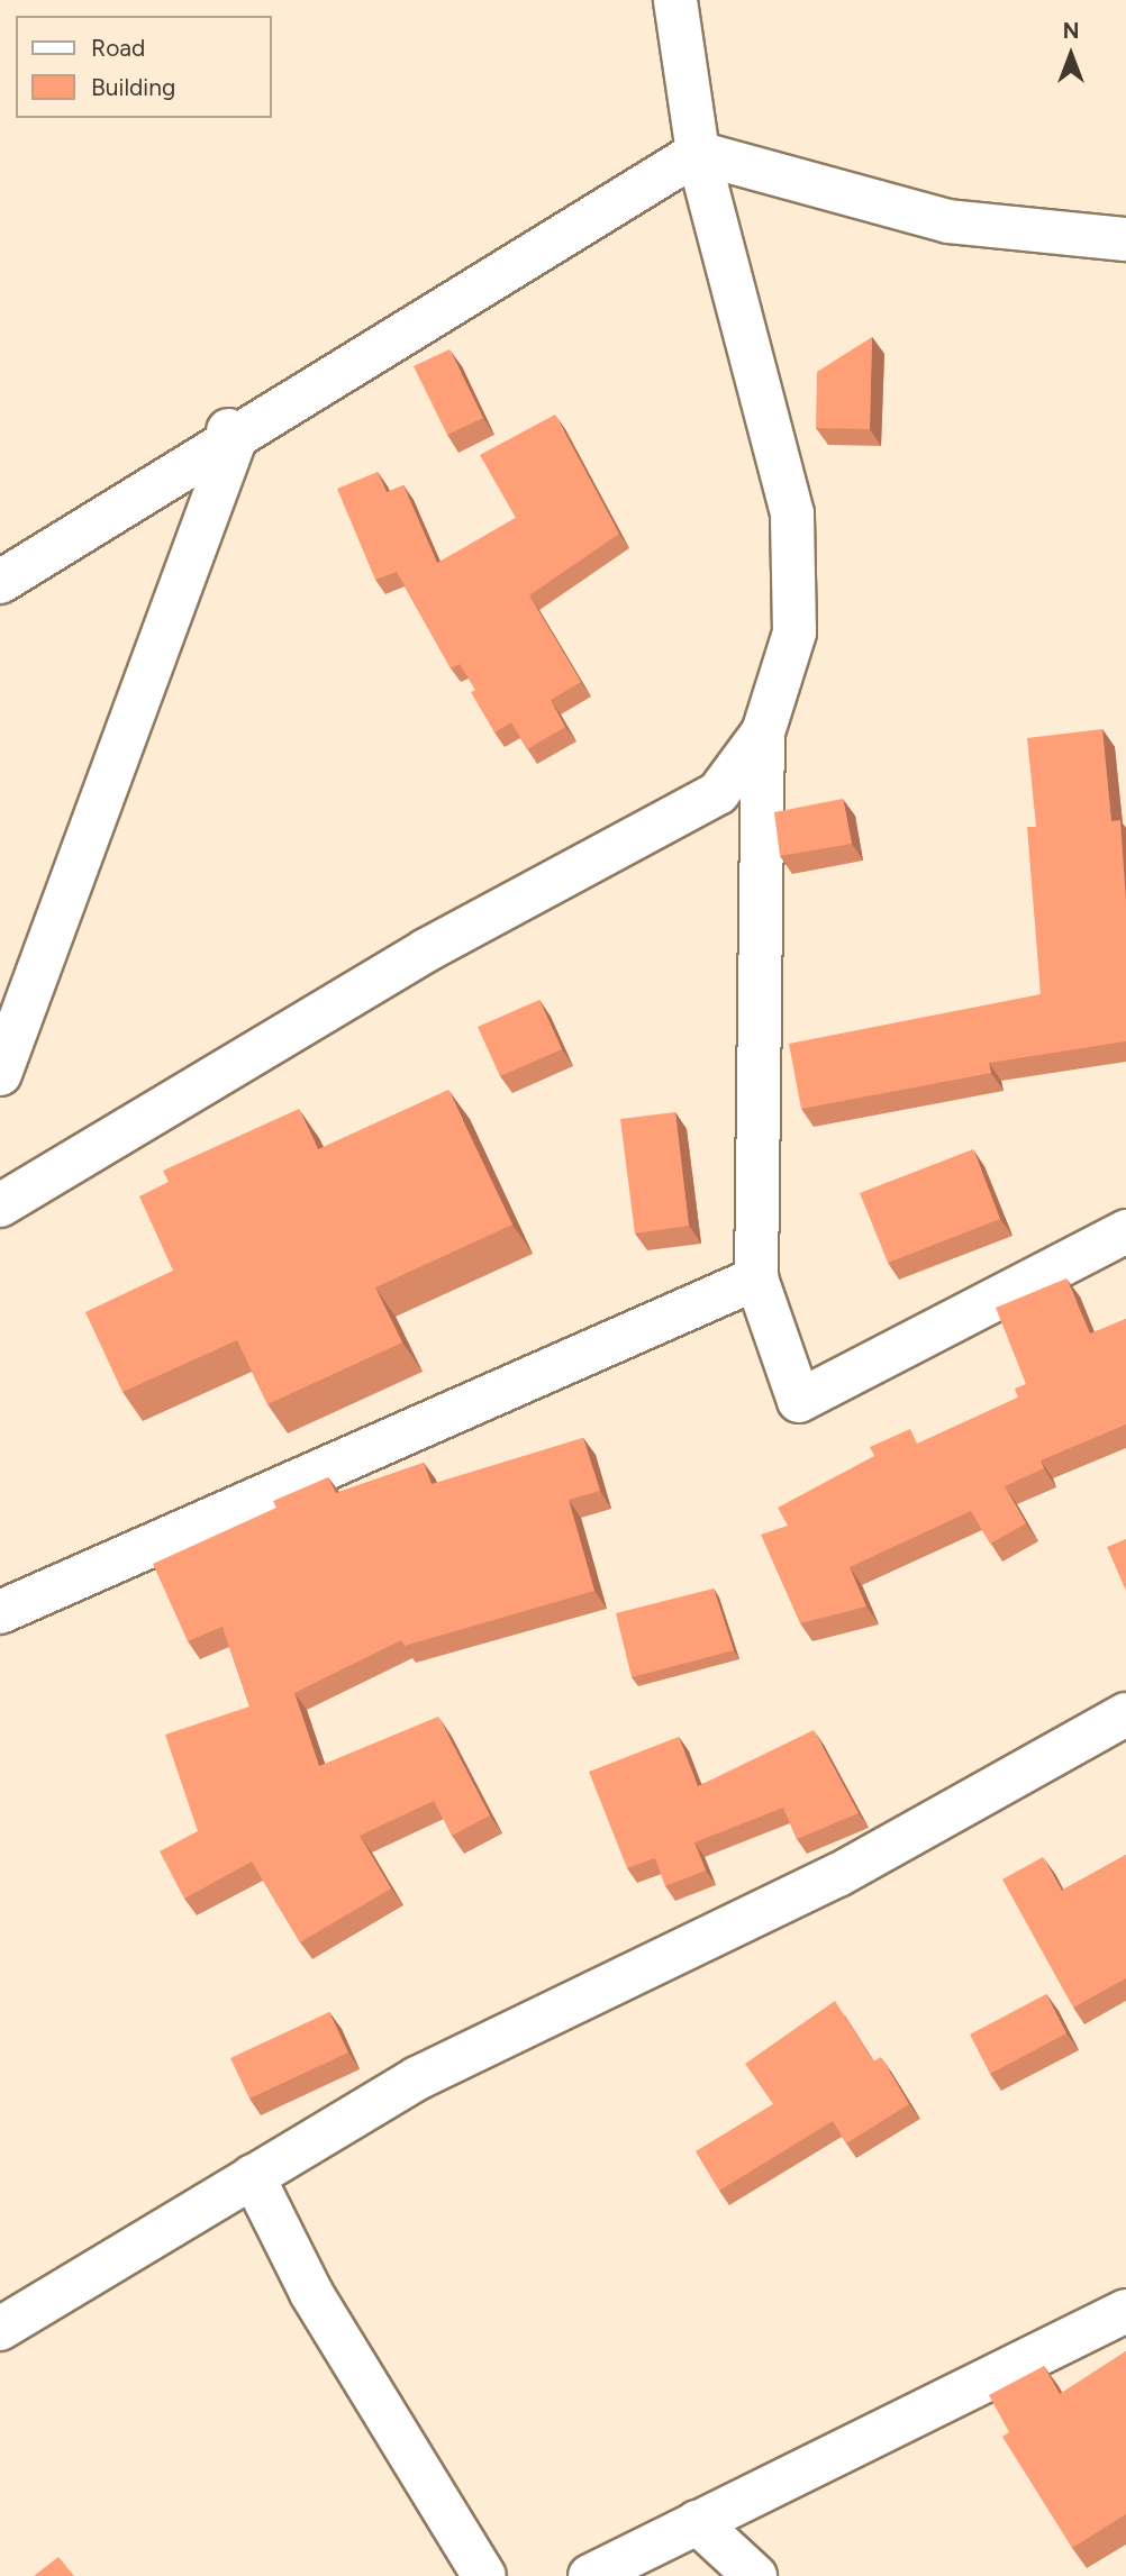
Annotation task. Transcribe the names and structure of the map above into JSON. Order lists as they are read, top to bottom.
{
  "legend": ["Road", "Building"],
  "north": "top"
}
